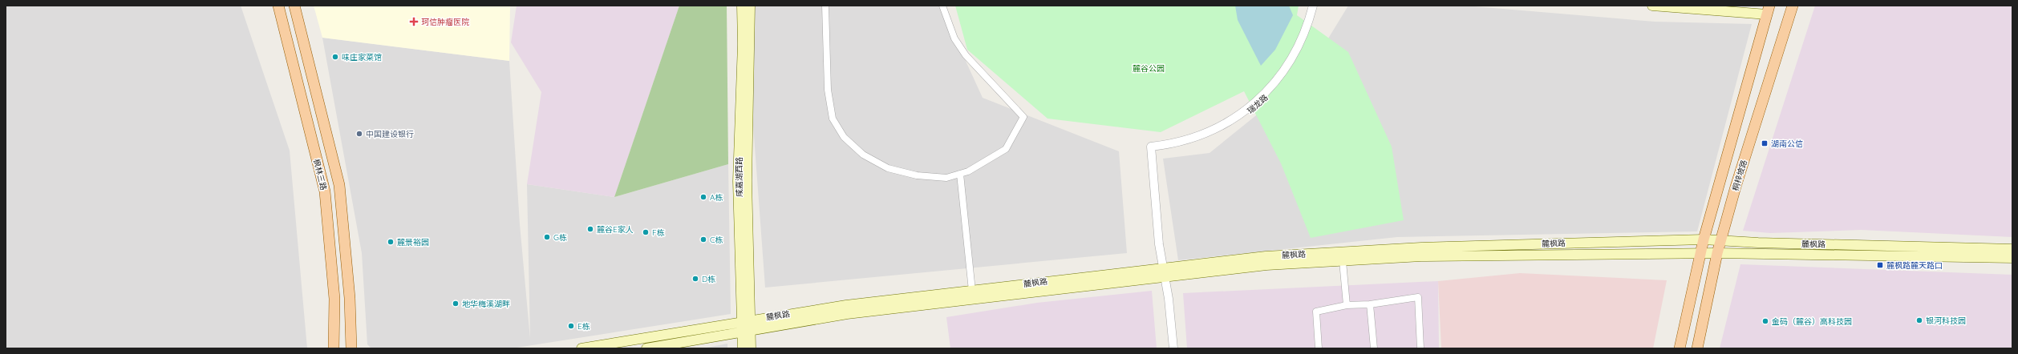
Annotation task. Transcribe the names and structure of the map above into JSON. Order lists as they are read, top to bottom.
{
  "streets": {
    "main road": [
      "枫林三路",
      "桐梓坡路",
      "咸嘉湖西路",
      "麓枫路"
    ],
    "street": ["瑞龙路"]
  },
  "crossings": [
    ["桐梓坡路", "麓枫路"],
    ["咸嘉湖西路", "麓枫路"]
  ],
  "parks": ["麓谷公园"],
  "places": {
    "health": ["珂信肿瘤医院"],
    "other": [
      "味庄家菜馆",
      "中国建设银行",
      "A栋",
      "麓谷E家人",
      "F栋",
      "G栋",
      "C栋",
      "麓景裕园",
      "D栋",
      "地华梅溪湖畔",
      "银河科技园",
      "金码（麓谷）高科技园",
      "E栋"
    ],
    "transit": ["湖南公信", "麓枫路麓天路口"]
  }
}
